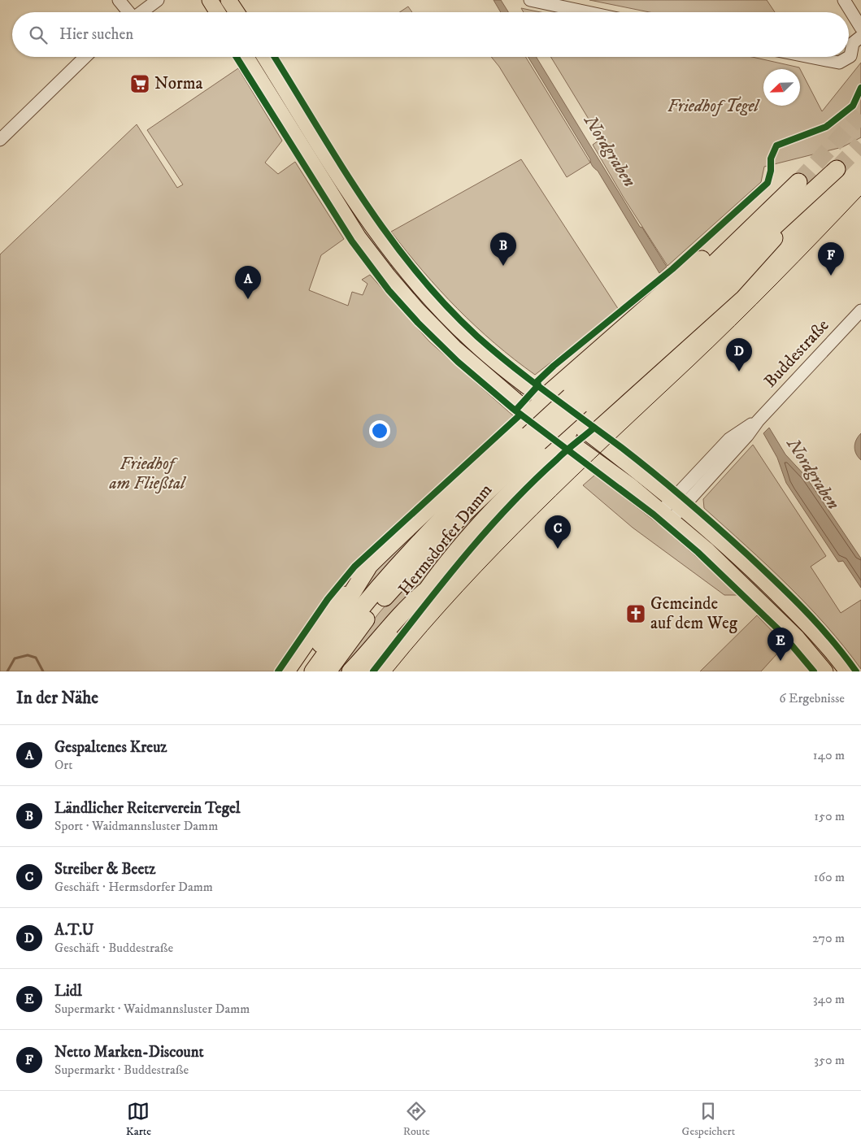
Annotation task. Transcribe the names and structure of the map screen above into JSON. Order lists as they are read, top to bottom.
{
  "streets": {
    "main road": ["Hermsdorfer Damm"],
    "street": ["Buddestraße"]
  },
  "water": ["Nordgraben"],
  "parks": ["Friedhof Tegel", "Friedhof am Fließtal"],
  "places": {
    "supermarket": ["Norma"],
    "church": ["Gemeinde auf dem Weg"]
  },
  "north": "bottom left",
  "page": {
    "search": "Hier suchen",
    "pins": [
      "B",
      "F",
      "A",
      "D",
      "C",
      "E"
    ],
    "heading": ["In der Nähe", "6 Ergebnisse"],
    "list": [
      {
        "mark": "A",
        "name": "Gespaltenes Kreuz",
        "note": "Ort",
        "value": "140 m"
      },
      {
        "mark": "B",
        "name": "Ländlicher Reiterverein Tegel",
        "note": "Sport · Waidmannsluster Damm",
        "value": "150 m"
      },
      {
        "mark": "C",
        "name": "Streiber & Beetz",
        "note": "Geschäft · Hermsdorfer Damm",
        "value": "160 m"
      },
      {
        "mark": "D",
        "name": "A.T.U",
        "note": "Geschäft · Buddestraße",
        "value": "270 m"
      },
      {
        "mark": "E",
        "name": "Lidl",
        "note": "Supermarkt · Waidmannsluster Damm",
        "value": "340 m"
      },
      {
        "mark": "F",
        "name": "Netto Marken-Discount",
        "note": "Supermarkt · Buddestraße",
        "value": "350 m"
      }
    ],
    "nav": ["Karte", "Route", "Gespeichert"]
  }
}
